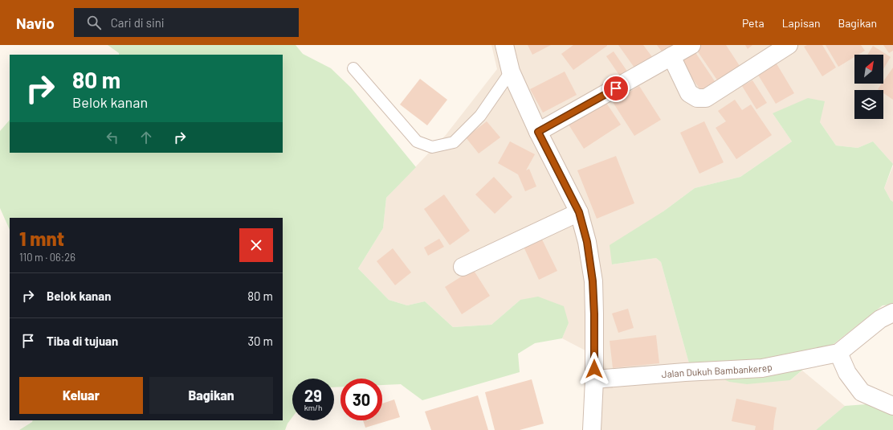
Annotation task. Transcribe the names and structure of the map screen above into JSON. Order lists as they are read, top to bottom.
{
  "streets": {
    "street": ["Jalan Dukuh Bambankerep"]
  },
  "north": "top right",
  "page": {
    "header": "Navio",
    "search": "Cari di sini",
    "nav": ["Peta", "Lapisan", "Bagikan"],
    "turn": ["80 m", "Belok kanan"],
    "heading": ["1 mnt", "110 m · 06:26"],
    "list": [
      {
        "name": "Belok kanan",
        "value": "80 m"
      },
      {
        "name": "Tiba di tujuan",
        "value": "30 m"
      }
    ],
    "buttons": ["Keluar", "Bagikan"],
    "speed": "29 km/h",
    "limit": "30"
  }
}
